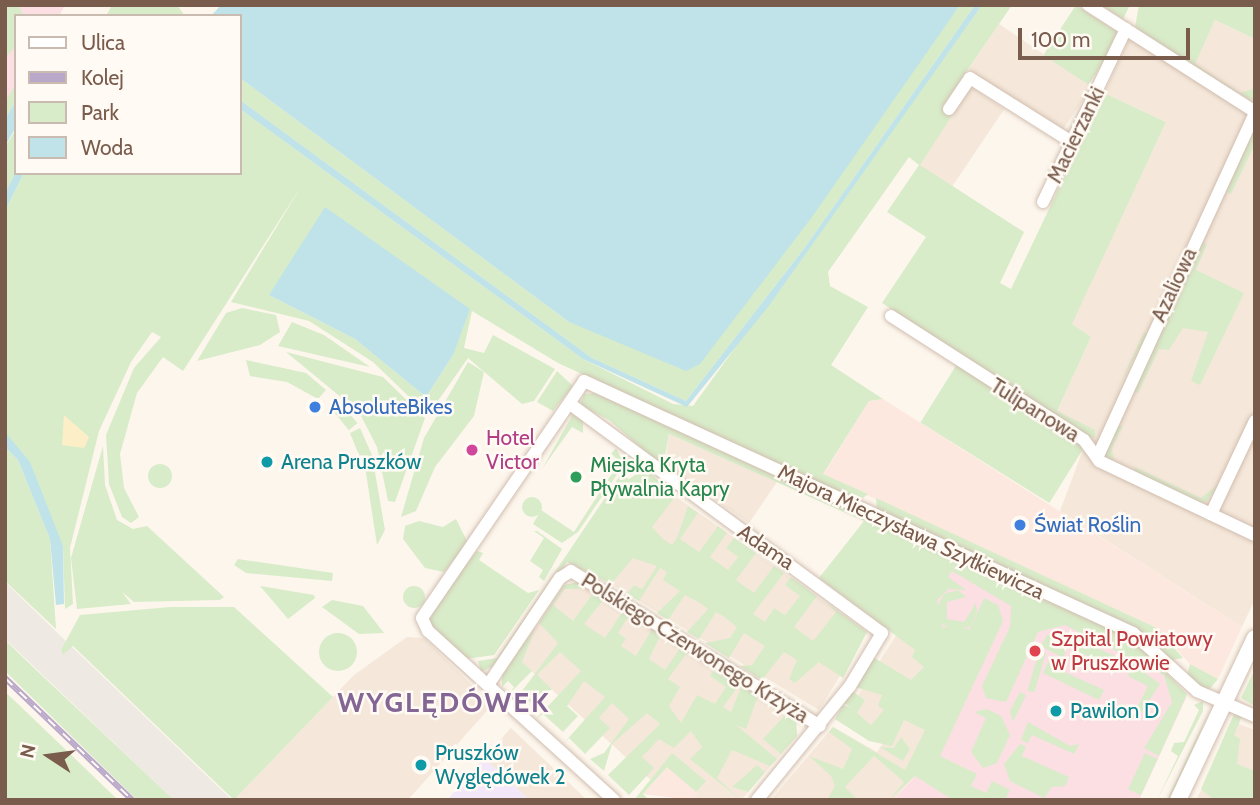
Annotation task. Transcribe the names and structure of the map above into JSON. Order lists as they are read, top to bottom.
{
  "streets": {
    "street": [
      "Macierzanki",
      "Azaliowa",
      "Tulipanowa",
      "Majora Mieczysława Szyłkiewicza",
      "Adama",
      "Polskiego Czerwonego Krzyża"
    ]
  },
  "crossings": [
    ["Azaliowa", "Tulipanowa"],
    ["Majora Mieczysława Szyłkiewicza", "Adama"],
    ["Adama", "Polskiego Czerwonego Krzyża"]
  ],
  "districts": ["WYGLĘDÓWEK"],
  "places": [
    "AbsoluteBikes",
    "Hotel Victor",
    "Arena Pruszków",
    "Miejska Kryta Pływalnia Kapry",
    "Świat Roślin",
    "Szpital Powiatowy w Pruszkowie",
    "Pawilon D",
    "Pruszków Wyględówek 2"
  ],
  "legend": [
    "Ulica",
    "Kolej",
    "Park",
    "Woda"
  ],
  "scale_bar": "100 m",
  "north": "left"
}
